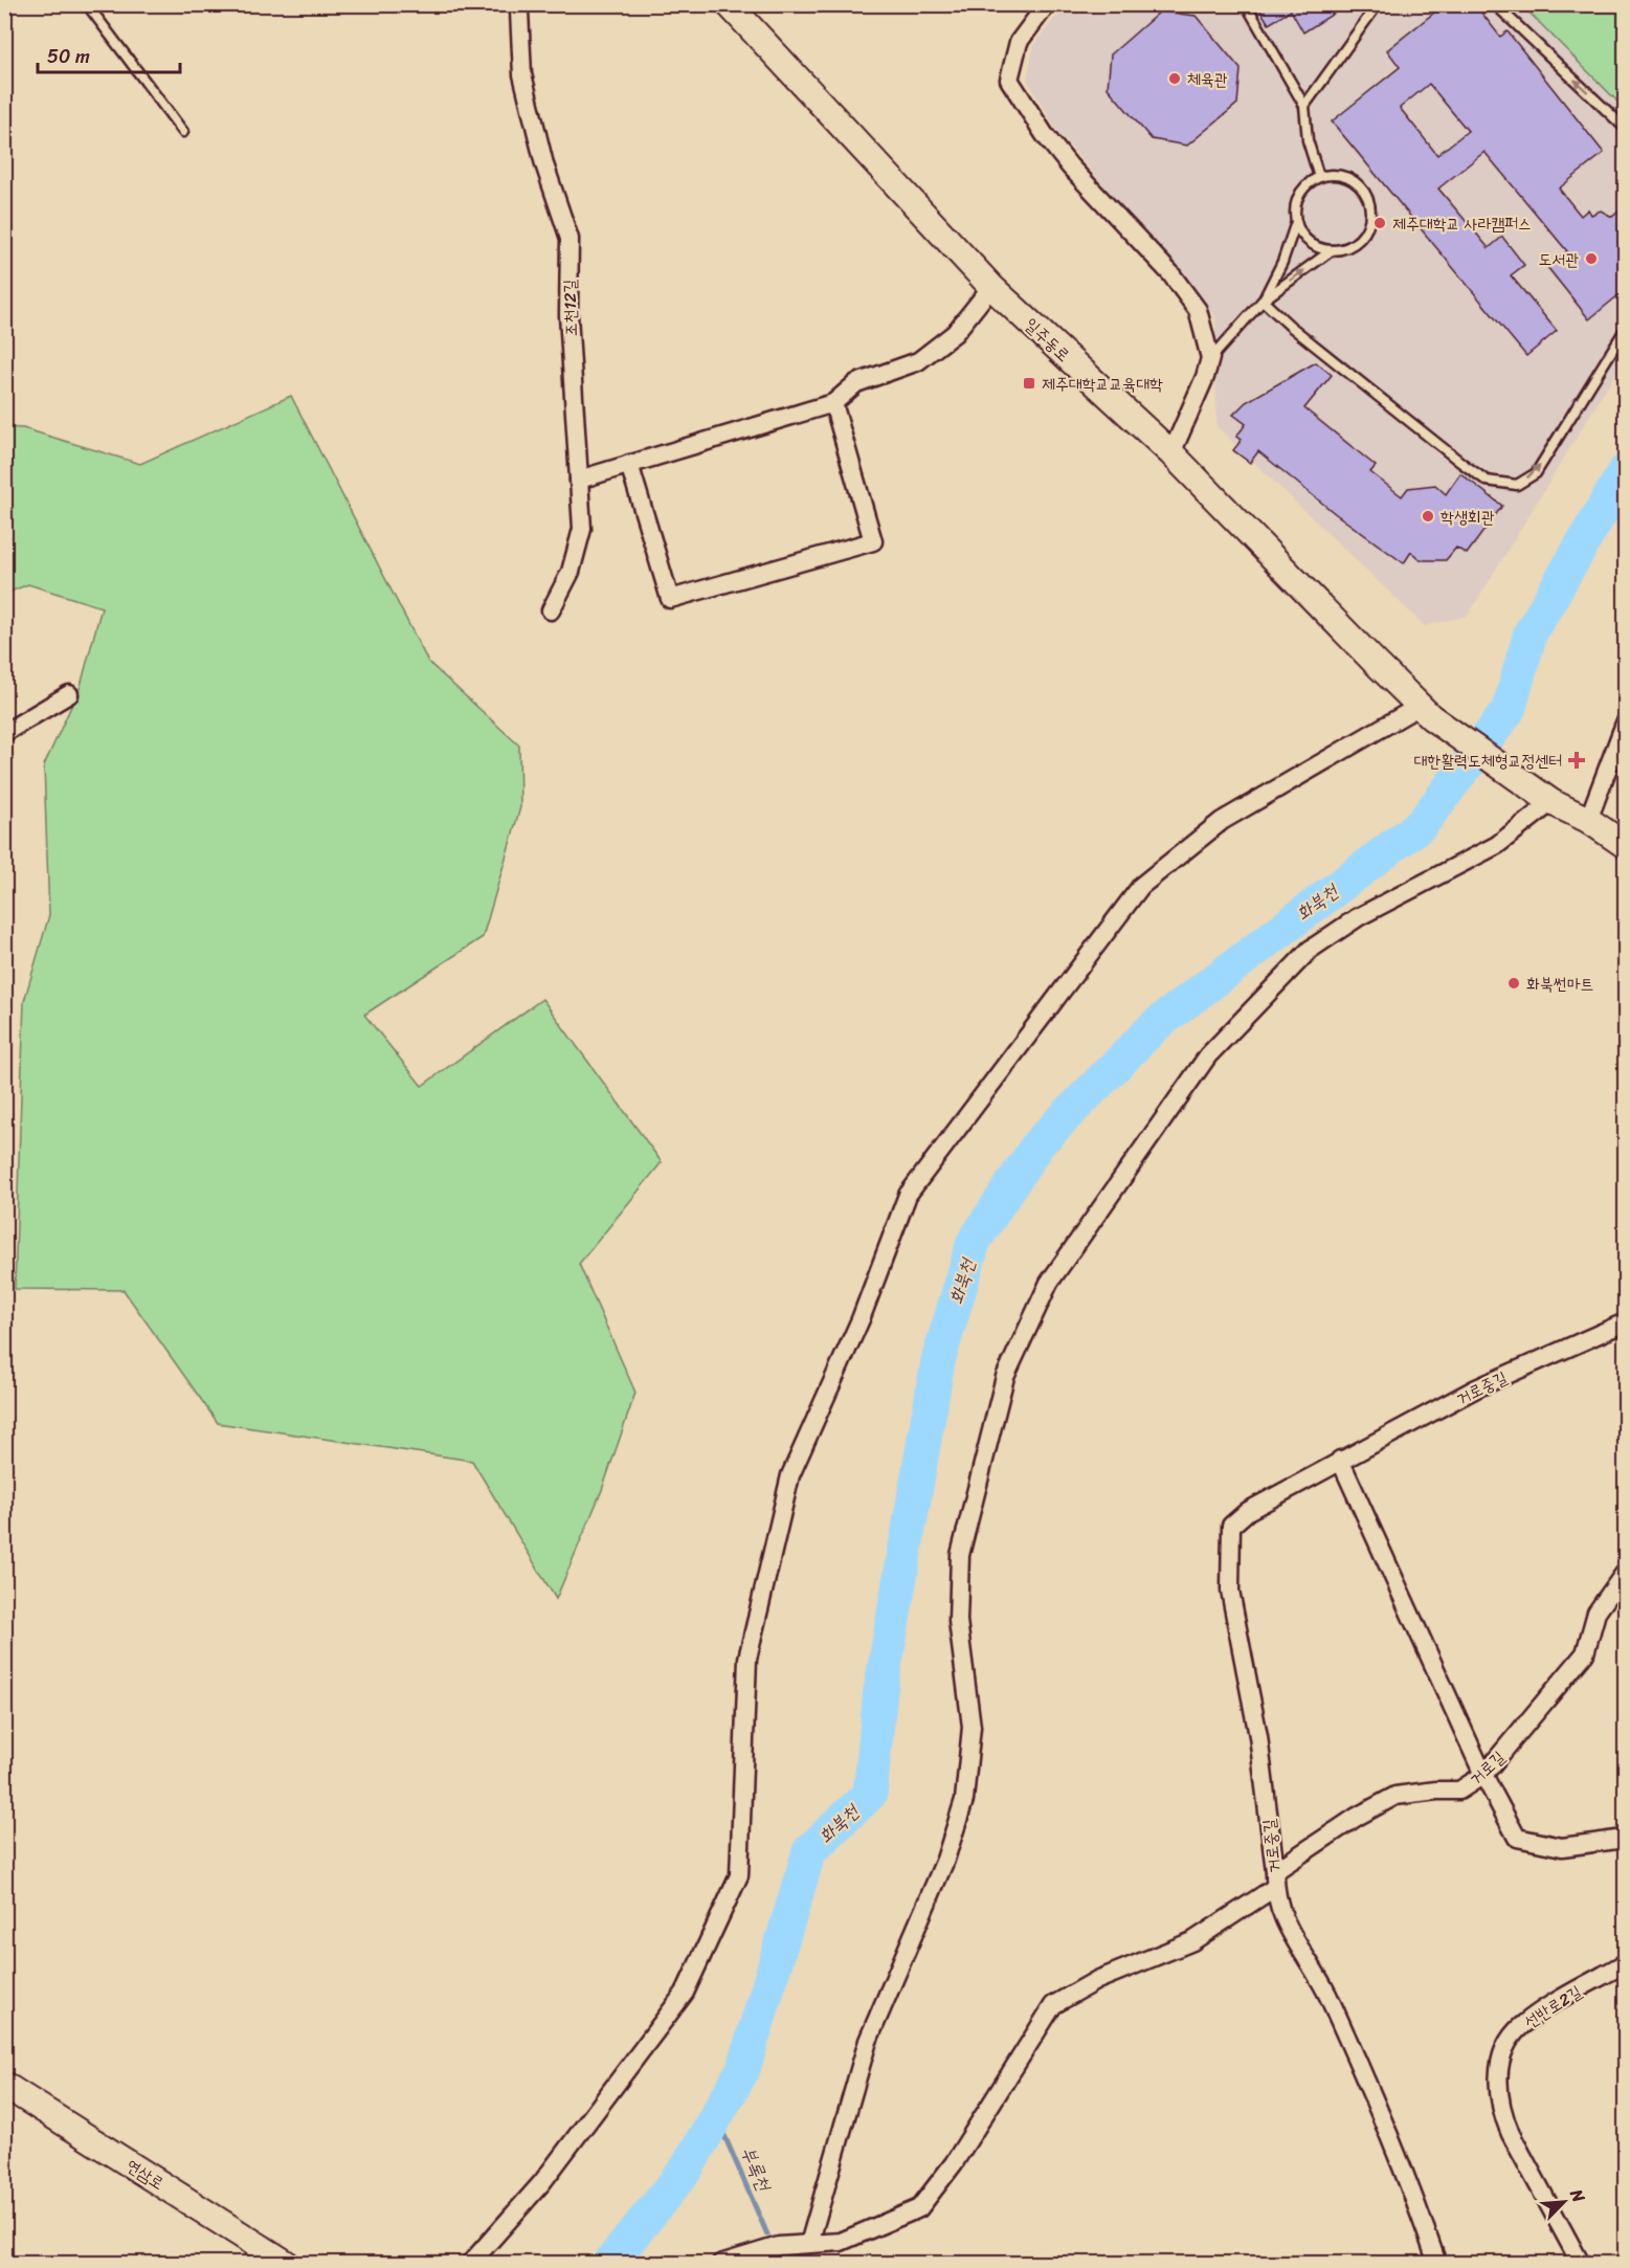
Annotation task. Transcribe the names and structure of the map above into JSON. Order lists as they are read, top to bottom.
{
  "streets": {
    "main road": ["일주동로", "연삼로"],
    "street": [
      "조천12길",
      "거로중길",
      "거로길",
      "선반로2길"
    ]
  },
  "crossings": [
    ["거로중길", "거로길"]
  ],
  "water": ["화북천", "부록천"],
  "places": {
    "other": [
      "체육관",
      "제주대학교 사라캠퍼스",
      "도서관",
      "학생회관",
      "화북썬마트"
    ],
    "transit": ["제주대학교교육대학"],
    "health": ["대한활력도체형교정센터"]
  },
  "scale_bar": "50 m",
  "north": "top right"
}
